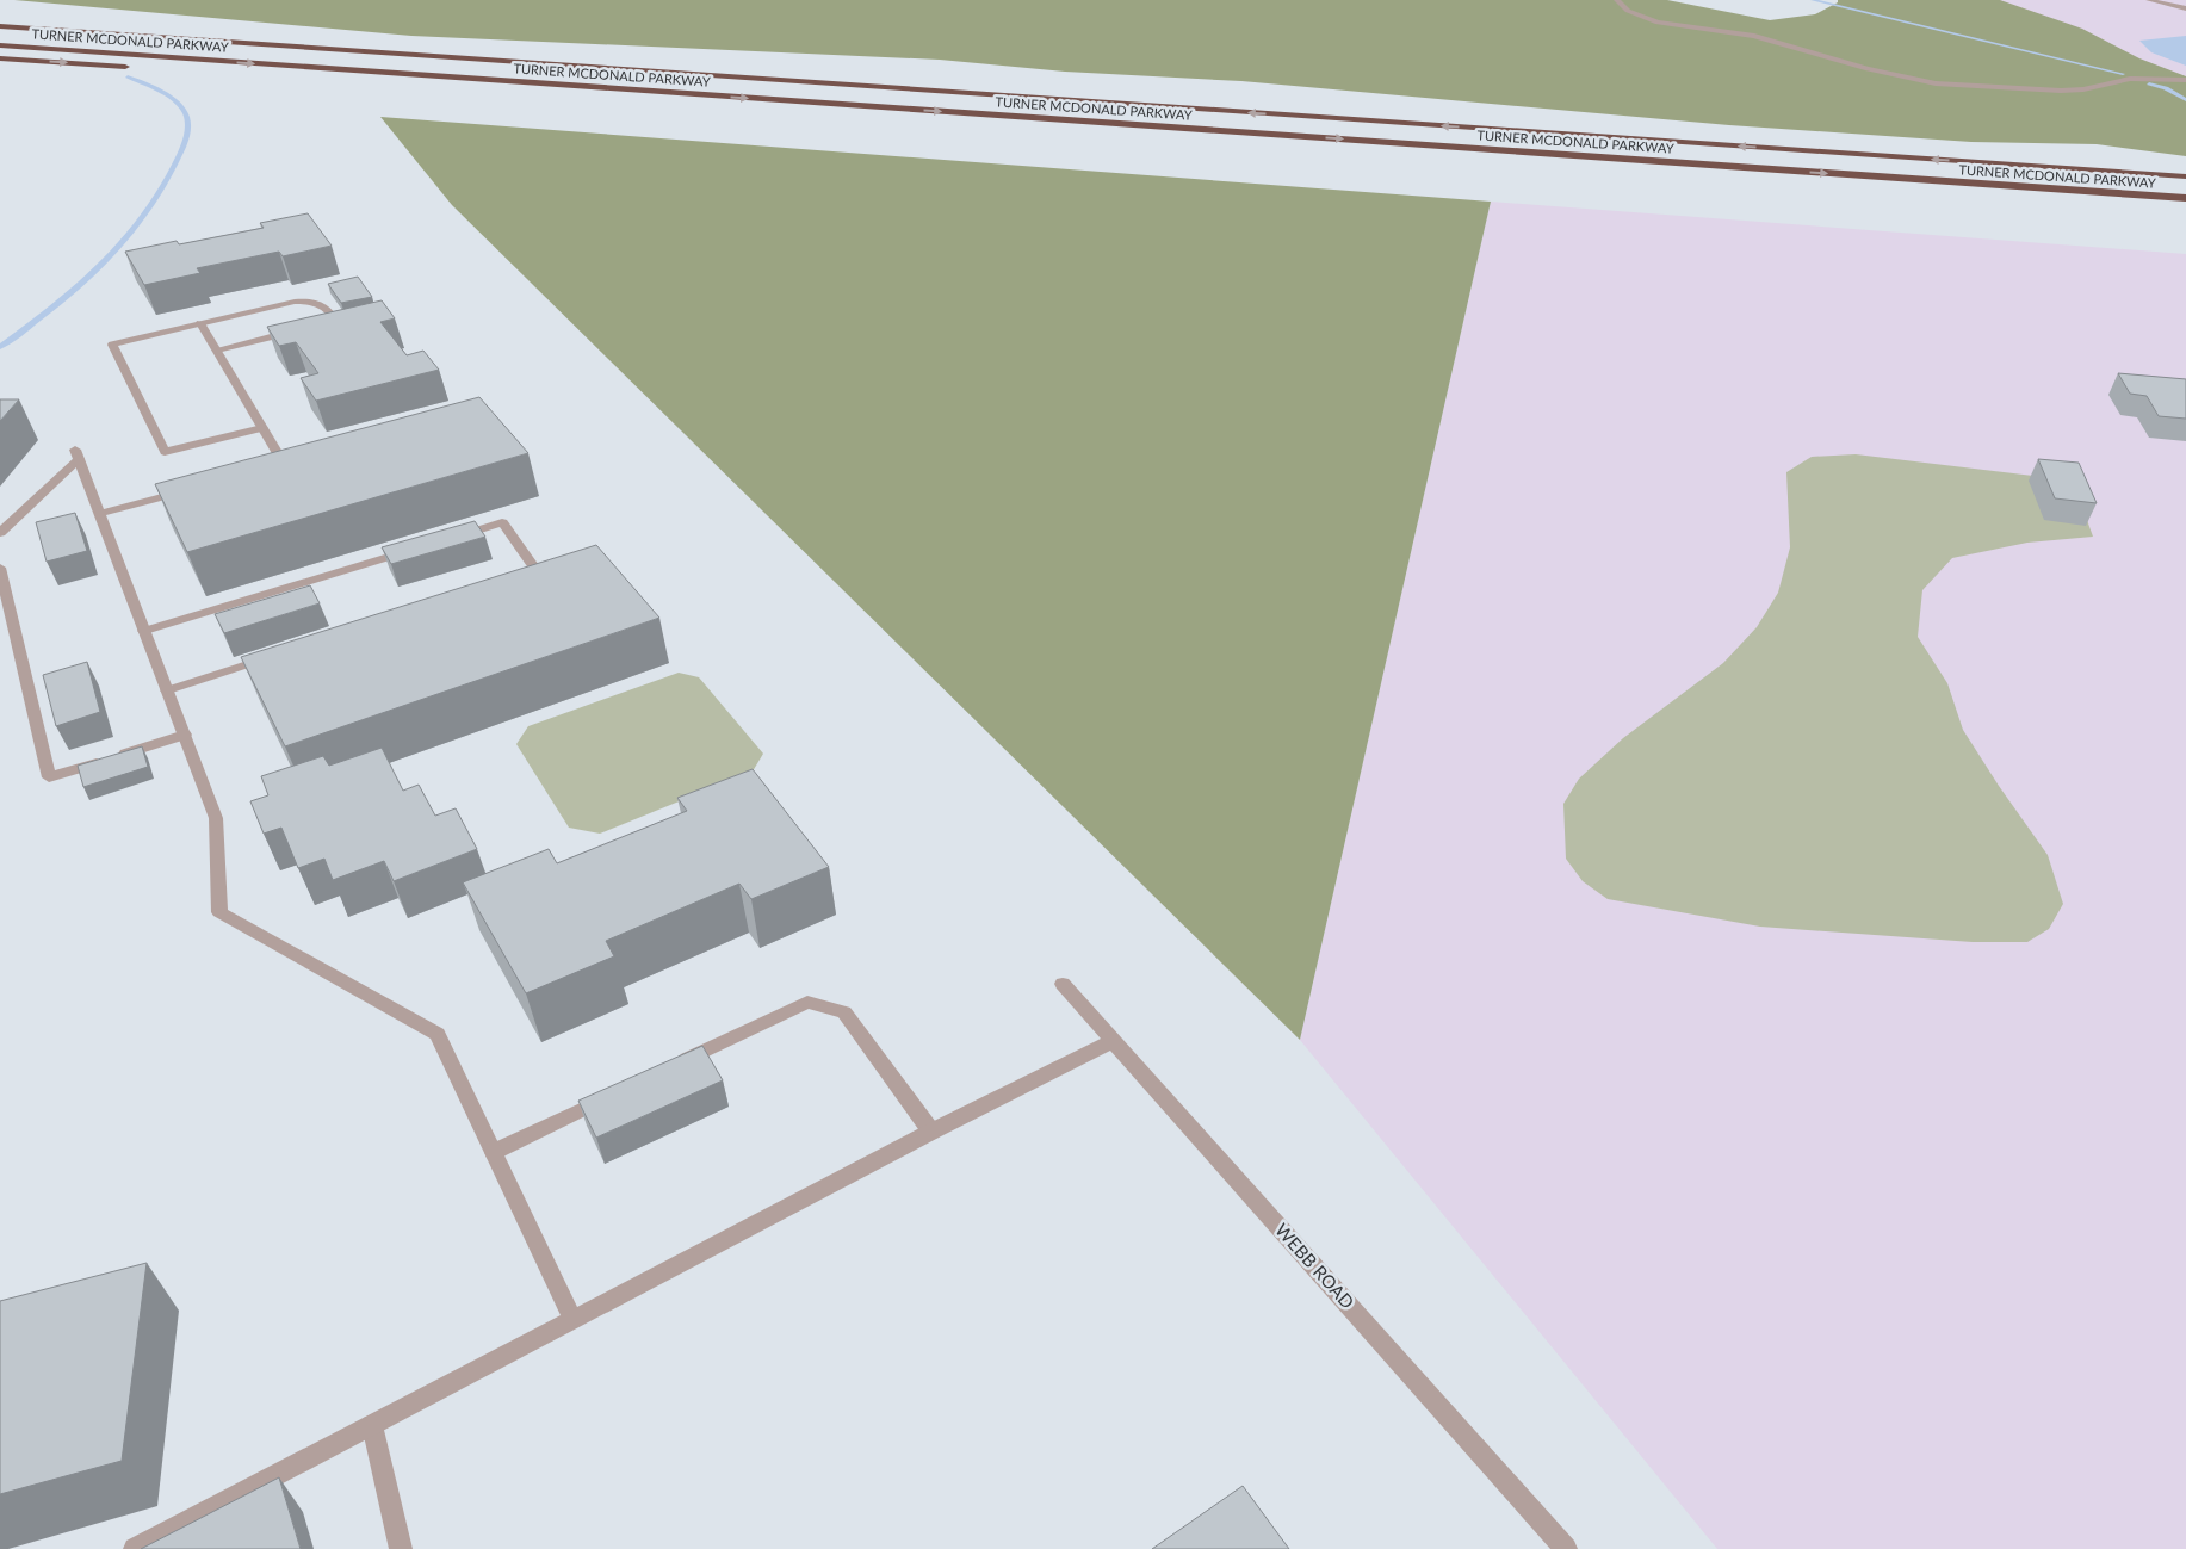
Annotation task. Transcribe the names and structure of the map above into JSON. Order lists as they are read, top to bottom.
{
  "streets": {
    "highway": ["TURNER MCDONALD PARKWAY"],
    "street": ["WEBB ROAD"]
  }
}
